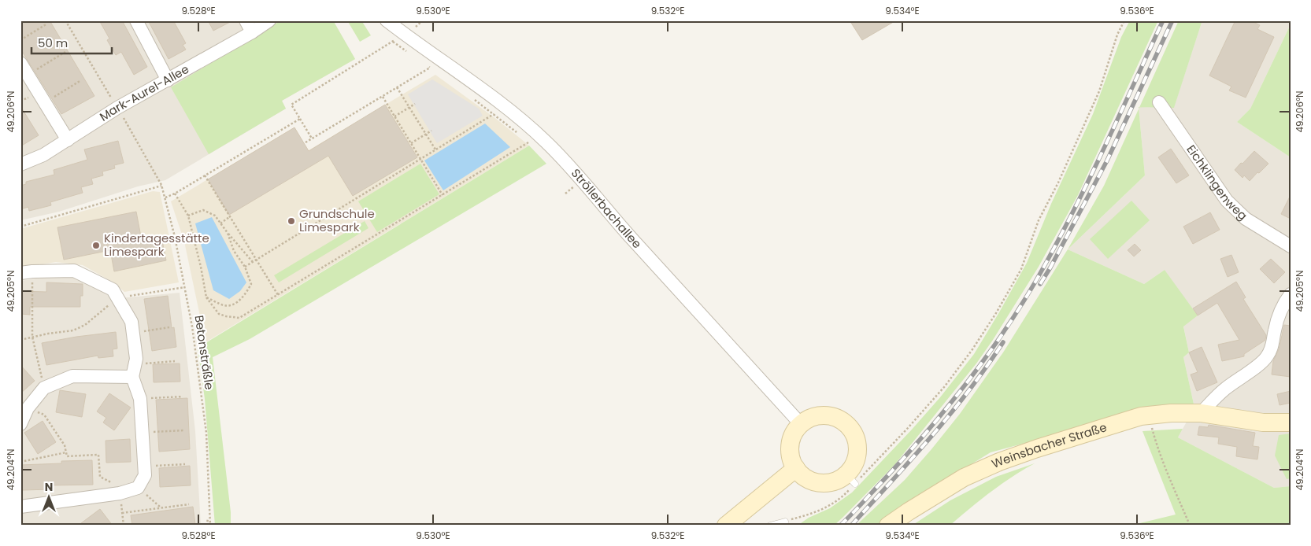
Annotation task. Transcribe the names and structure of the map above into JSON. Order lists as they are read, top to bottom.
{
  "streets": {
    "street": [
      "Mark-Aurel-Allee",
      "Eichklingenweg",
      "Ströllerbachallee",
      "Weinsbacher Straße"
    ],
    "path": ["Betonsträßle"]
  },
  "places": ["Grundschule Limespark", "Kindertagesstätte Limespark"],
  "scale_bar": "50 m",
  "north": "top",
  "coordinates": [
    "9.528°E",
    "9.530°E",
    "9.532°E",
    "9.534°E",
    "9.536°E",
    "49.206°N",
    "49.205°N",
    "49.204°N"
  ]
}
